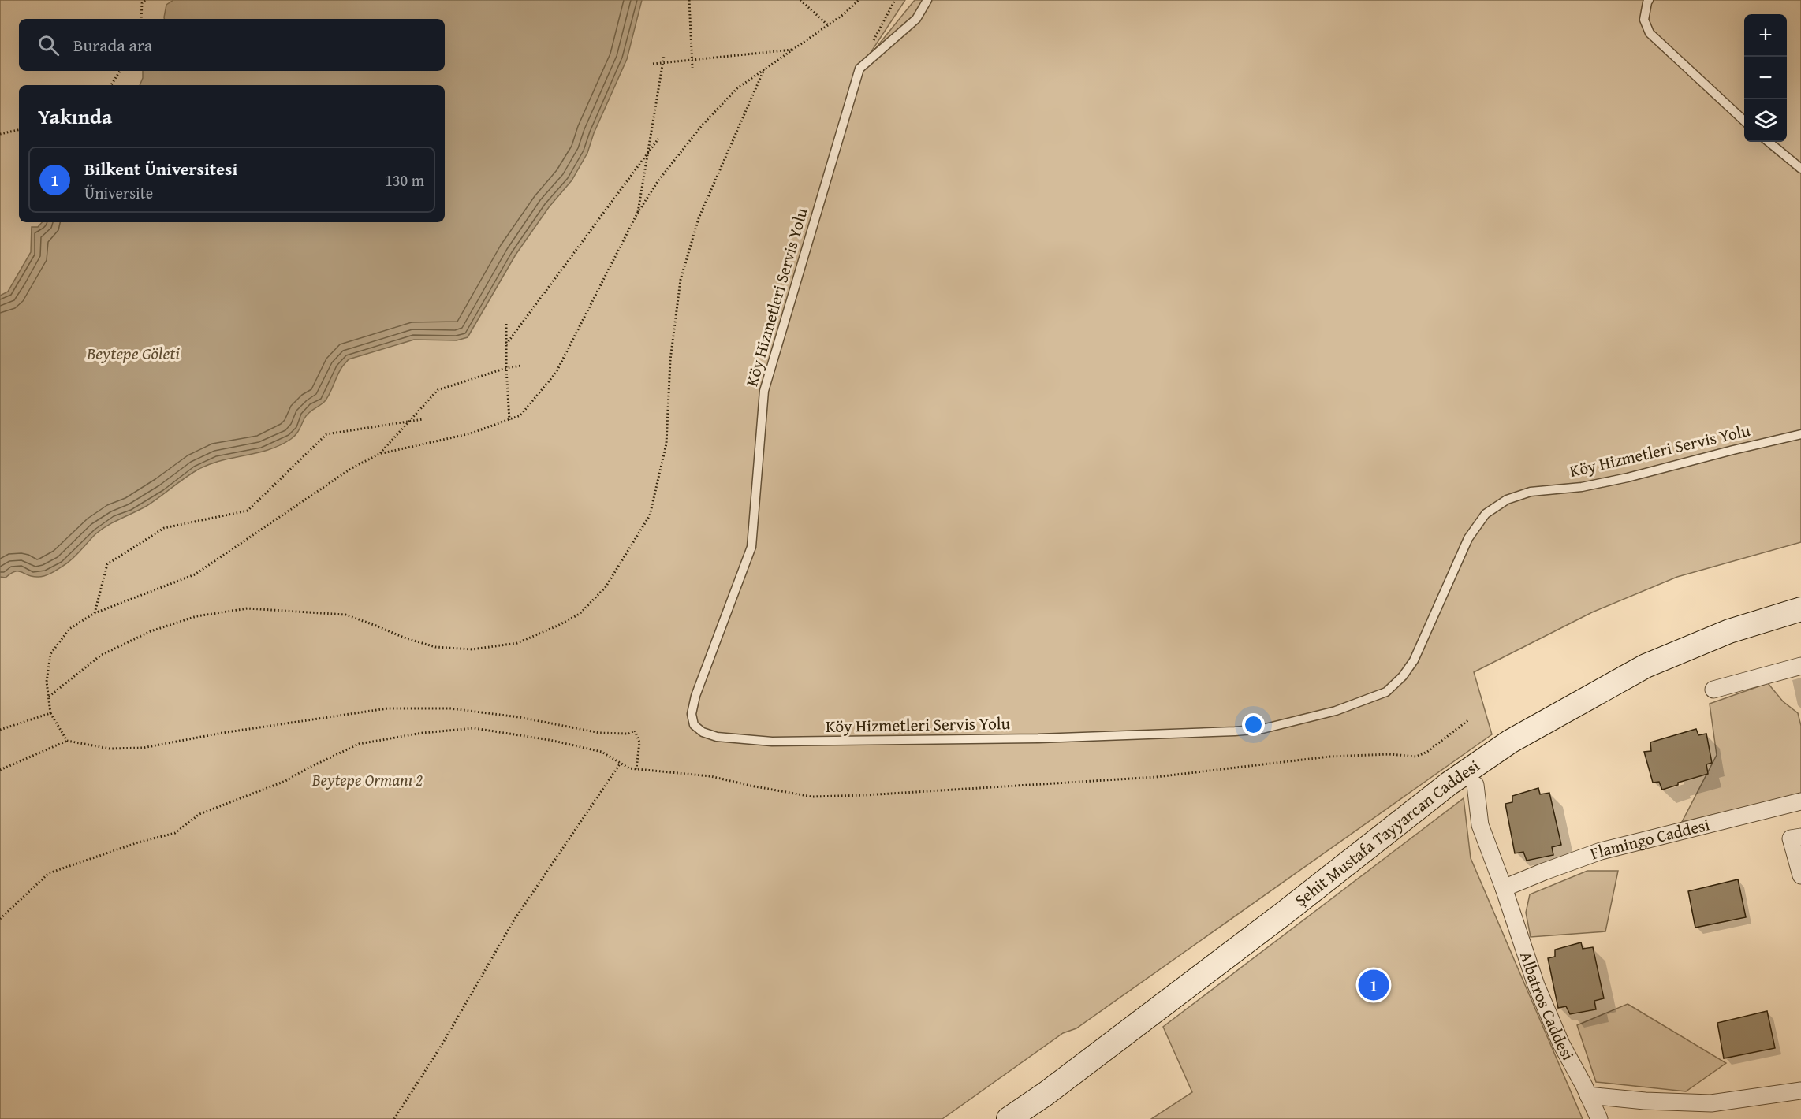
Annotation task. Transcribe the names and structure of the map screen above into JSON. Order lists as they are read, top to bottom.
{
  "streets": {
    "main road": ["Şehit Mustafa Tayyarcan Caddesi"],
    "street": ["Flamingo Caddesi", "Albatros Caddesi"],
    "lane": ["Köy Hizmetleri Servis Yolu"]
  },
  "crossings": [
    ["Flamingo Caddesi", "Albatros Caddesi"]
  ],
  "water": ["Beytepe Göleti"],
  "parks": ["Beytepe Ormanı 2"],
  "page": {
    "map_buttons": ["+", "−"],
    "search": "Burada ara",
    "heading": "Yakında",
    "list": [
      {
        "mark": "1",
        "name": "Bilkent Üniversitesi",
        "note": "Üniversite",
        "value": "130 m"
      }
    ],
    "pins": "1"
  }
}
